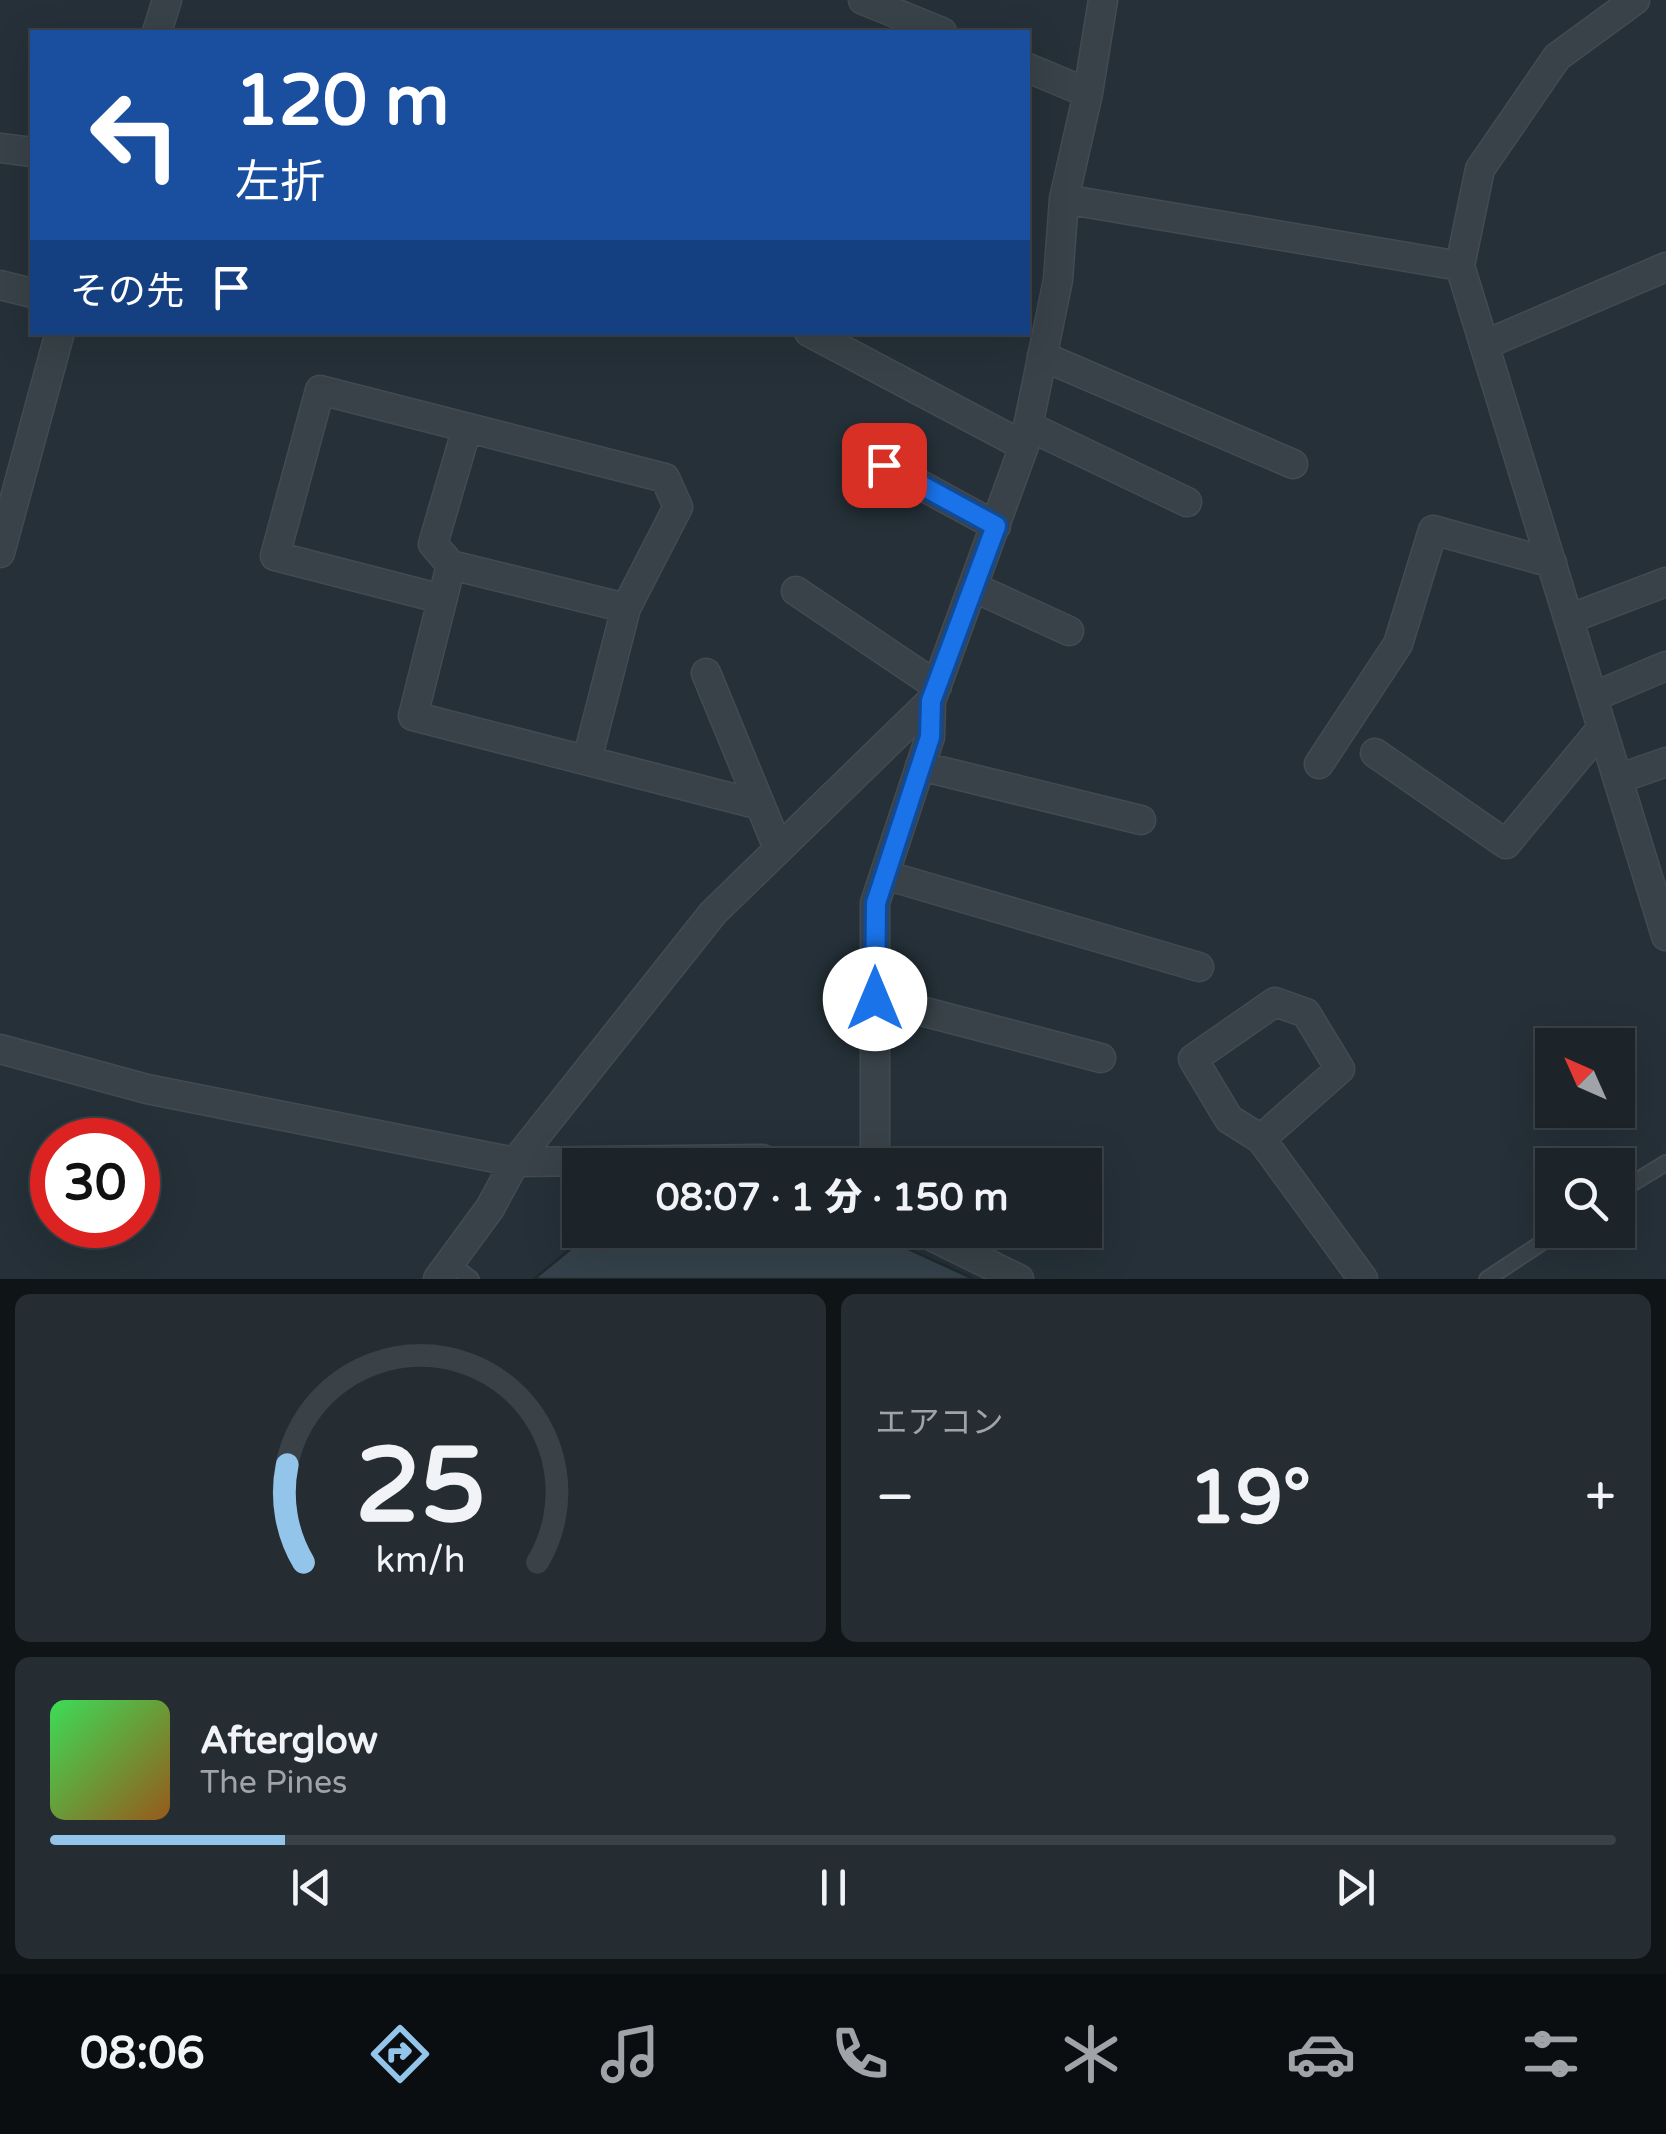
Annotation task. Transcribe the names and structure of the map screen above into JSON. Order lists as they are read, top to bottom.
{
  "north": "top left",
  "page": {
    "turn": ["120 m", "左折"],
    "then": "その先",
    "limit": "30",
    "trip": "08:07 · 1 分 · 150 m",
    "tile": "エアコン",
    "heat": ["−", "19°", "+"],
    "song": ["Afterglow", "The Pines"],
    "tabs": "08:06",
    "gauge": ["25", "km/h"]
  }
}
